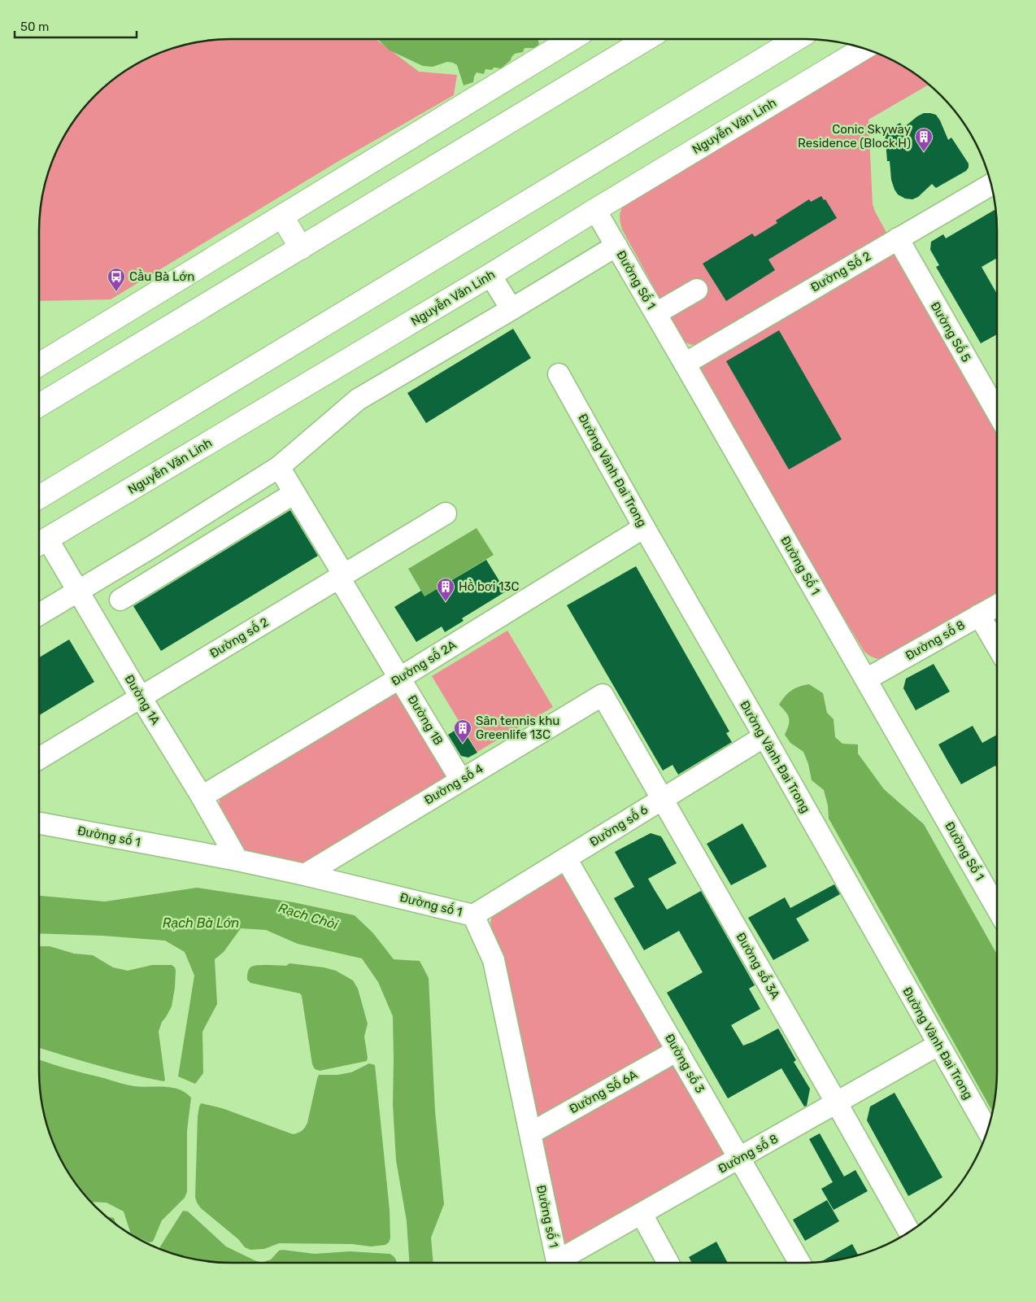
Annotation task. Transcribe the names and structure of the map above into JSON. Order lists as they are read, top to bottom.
{
  "streets": {
    "main road": ["Nguyễn Văn Linh"],
    "street": [
      "Đường Số 2",
      "Đường Số 1",
      "Đường Số 5",
      "Đường Vành Đai Trong",
      "Đường số 2",
      "Đường số 8",
      "Đường số 2A",
      "Đường 1A",
      "Đường 1B",
      "Đường số 4",
      "Đường số 6",
      "Đường số 1",
      "Đường số 3A",
      "Đường số 3",
      "Đường Số 6A"
    ]
  },
  "crossings": [
    ["Nguyễn Văn Linh", "Đường Số 1"],
    ["Nguyễn Văn Linh", "Đường 1A"],
    ["Đường Số 2", "Đường Số 1"],
    ["Đường Số 2", "Đường Số 5"],
    ["Đường Số 1", "Đường số 8"],
    ["Đường Vành Đai Trong", "Đường số 8"],
    ["Đường Vành Đai Trong", "Đường số 2A"],
    ["Đường Vành Đai Trong", "Đường số 6"],
    ["Đường số 2", "Đường 1A"],
    ["Đường số 2", "Đường 1B"],
    ["Đường số 8", "Đường số 3A"],
    ["Đường số 8", "Đường số 3"],
    ["Đường số 2A", "Đường 1A"],
    ["Đường số 2A", "Đường 1B"],
    ["Đường 1A", "Đường số 1"],
    ["Đường 1B", "Đường số 4"],
    ["Đường số 4", "Đường số 1"],
    ["Đường số 4", "Đường số 3A"],
    ["Đường số 6", "Đường số 1"],
    ["Đường số 6", "Đường số 3A"],
    ["Đường số 6", "Đường số 3"],
    ["Đường số 1", "Đường Số 6A"],
    ["Đường số 3", "Đường Số 6A"]
  ],
  "water": ["Rạch Chòi", "Rạch Bà Lớn"],
  "places": {
    "building": ["Conic Skyway Residence (Block H)", "Hồ bơi 13C", "Sân tennis khu Greenlife 13C"],
    "bus stop": ["Cầu Bà Lớn"]
  },
  "scale_bar": "50 m"
}
